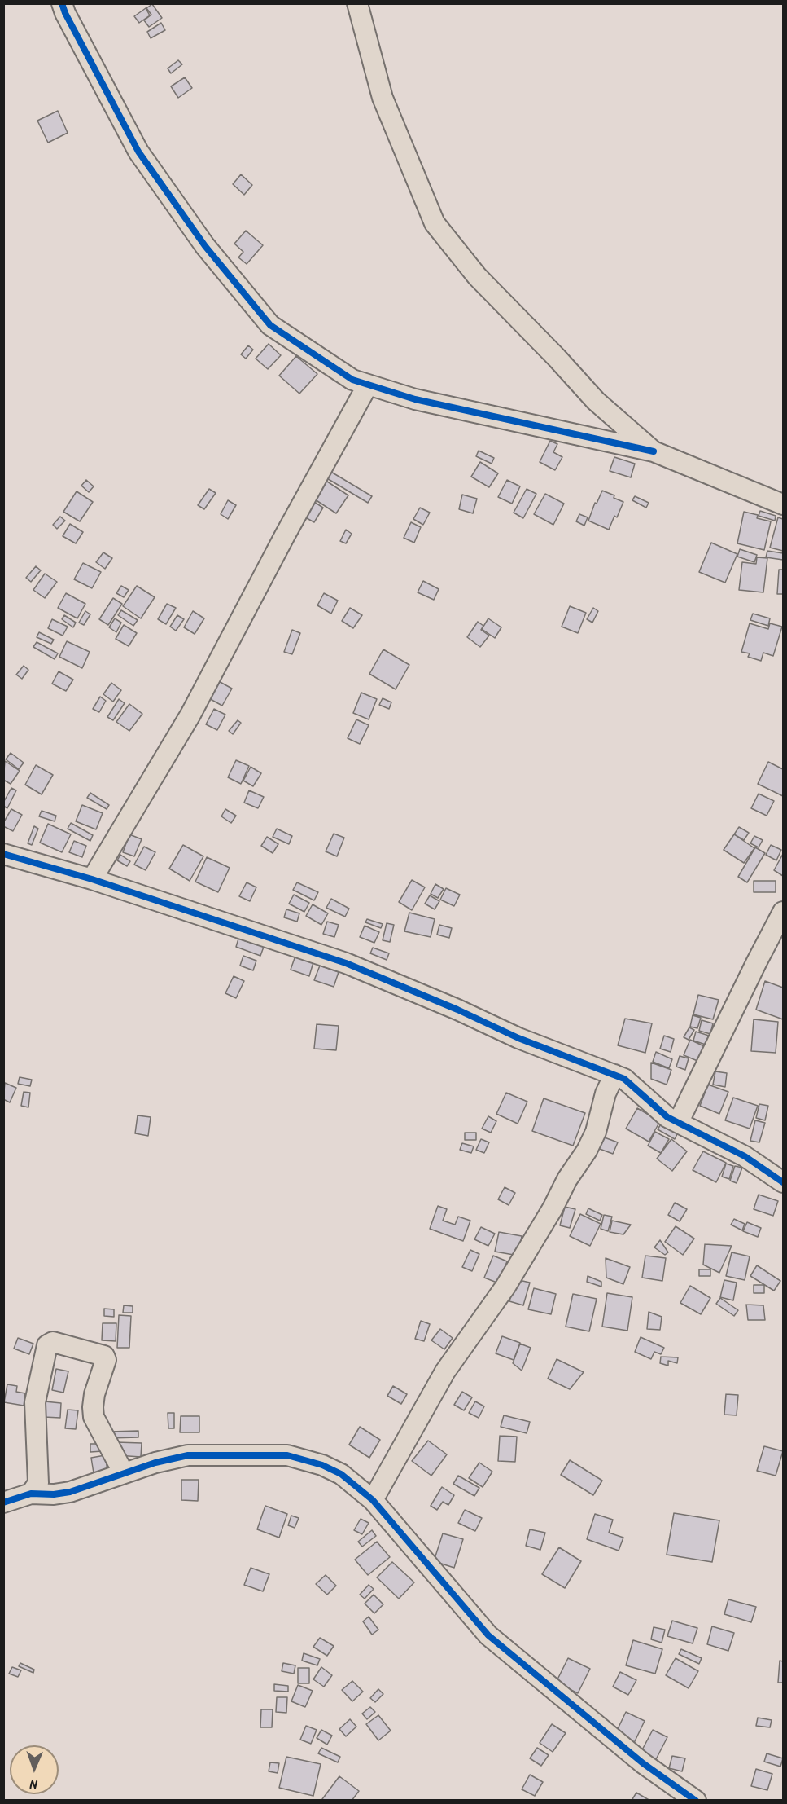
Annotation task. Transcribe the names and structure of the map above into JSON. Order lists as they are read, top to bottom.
{
  "north": "bottom"
}
